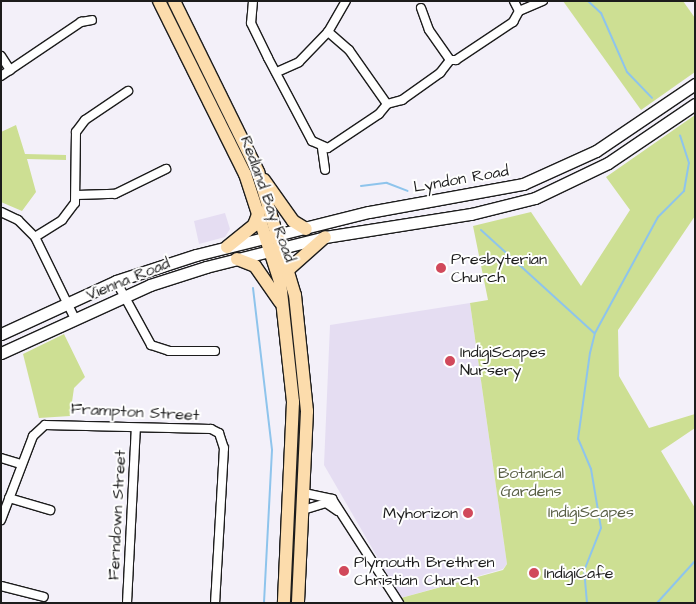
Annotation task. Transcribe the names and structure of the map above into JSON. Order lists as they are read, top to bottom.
{
  "streets": {
    "main road": ["Lyndon Road", "Redland Bay Road", "Vienna Road"],
    "street": ["Frampton Street", "Ferndown Street"]
  },
  "crossings": [
    ["Lyndon Road", "Redland Bay Road"],
    ["Lyndon Road", "Vienna Road"],
    ["Redland Bay Road", "Vienna Road"],
    ["Frampton Street", "Ferndown Street"]
  ],
  "parks": ["Botanical Gardens", "IndigiScapes"],
  "places": [
    "Presbyterian Church",
    "IndigiScapes Nursery",
    "Myhorizon",
    "Plymouth Brethren Christian Church",
    "IndigiCafe"
  ]
}
